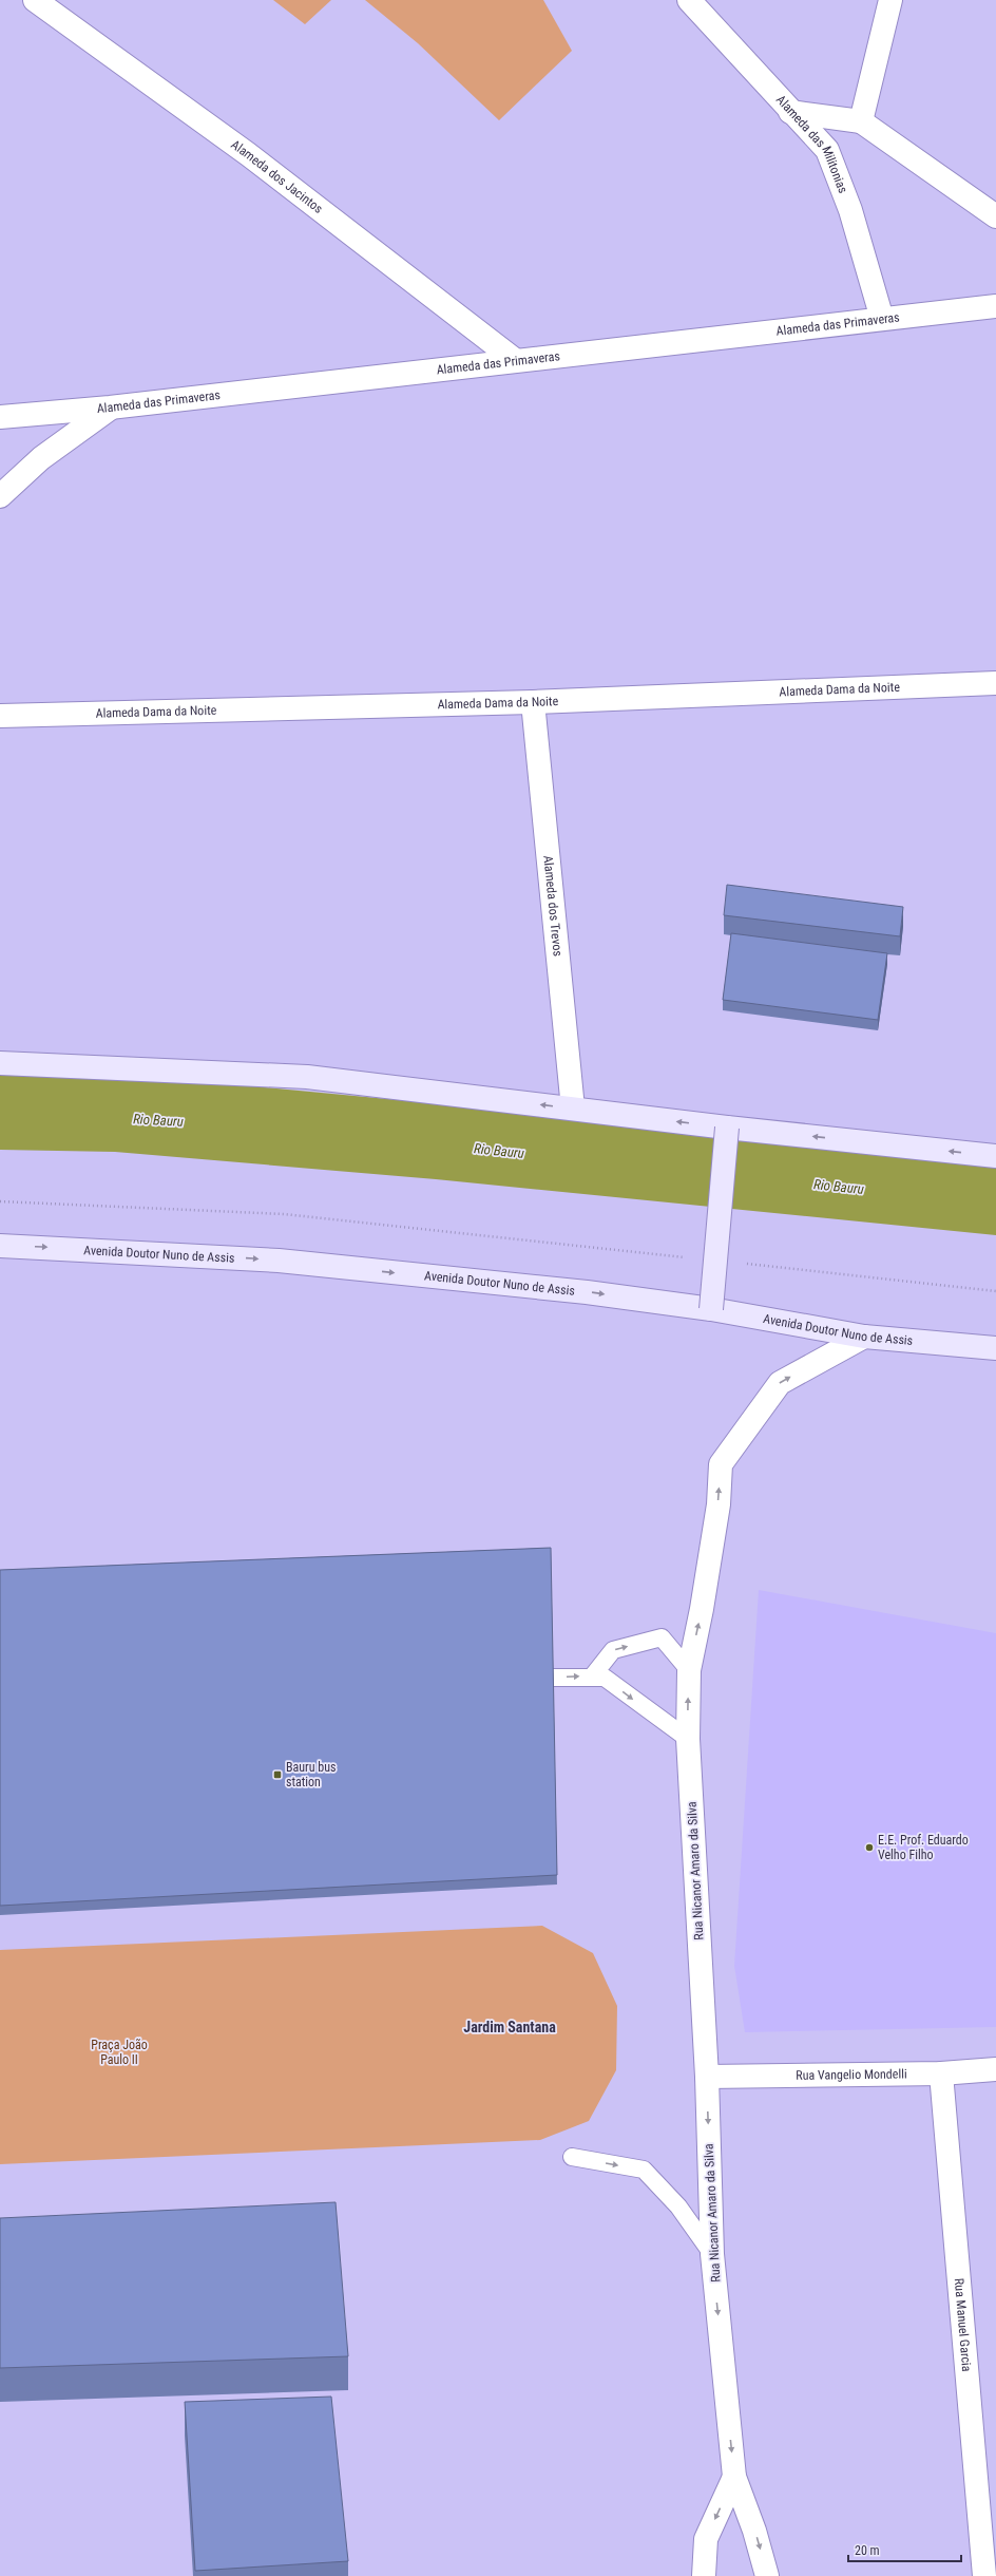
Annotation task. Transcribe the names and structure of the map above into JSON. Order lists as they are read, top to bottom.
{
  "streets": {
    "main road": ["Avenida Doutor Nuno de Assis"],
    "street": [
      "Alameda das Militonias",
      "Alameda dos Jacintos",
      "Alameda das Primaveras",
      "Alameda Dama da Noite",
      "Alameda dos Trevos",
      "Rua Nicanor Amaro da Silva",
      "Rua Vangelio Mondelli",
      "Rua Manuel Garcia"
    ]
  },
  "crossings": [
    ["Alameda das Militonias", "Alameda das Primaveras"],
    ["Alameda dos Jacintos", "Alameda das Primaveras"],
    ["Alameda Dama da Noite", "Alameda dos Trevos"],
    ["Avenida Doutor Nuno de Assis", "Rua Nicanor Amaro da Silva"],
    ["Rua Nicanor Amaro da Silva", "Rua Vangelio Mondelli"],
    ["Rua Vangelio Mondelli", "Rua Manuel Garcia"]
  ],
  "districts": ["Jardim Santana"],
  "water": ["Rio Bauru"],
  "parks": ["Praça João Paulo II"],
  "places": {
    "transit": ["Bauru bus station"],
    "other": ["E.E. Prof. Eduardo Velho Filho"]
  },
  "scale_bar": "20 m"
}
